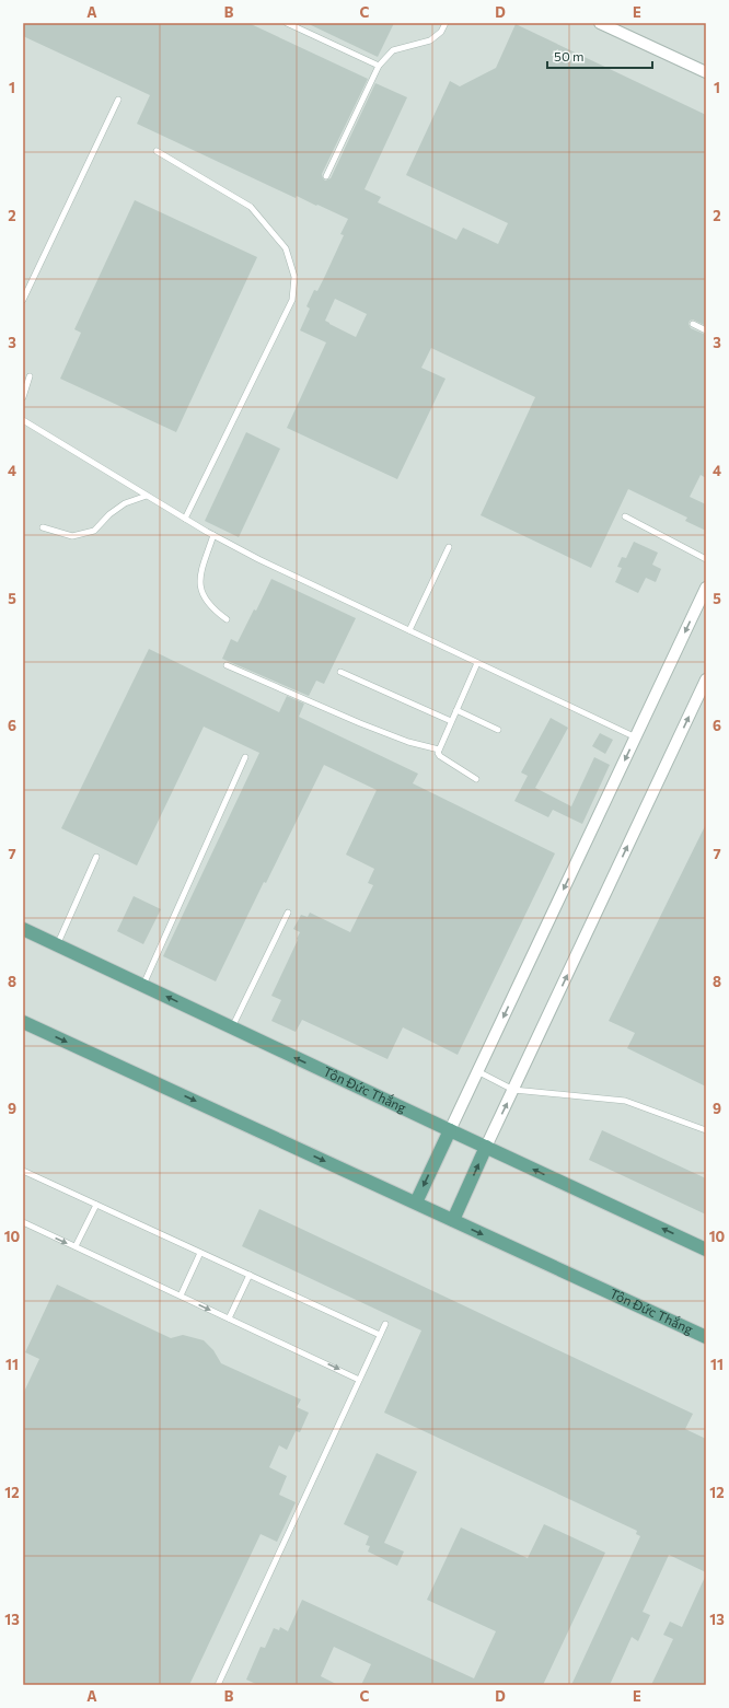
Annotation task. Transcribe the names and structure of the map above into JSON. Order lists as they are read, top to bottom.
{
  "streets": {
    "main road": ["Tôn Đức Thắng"]
  },
  "scale_bar": "50 m",
  "grid": {
    "columns": [
      "A",
      "B",
      "C",
      "D",
      "E"
    ],
    "rows": [
      "1",
      "2",
      "3",
      "4",
      "5",
      "6",
      "7",
      "8",
      "9",
      "10",
      "11",
      "12",
      "13"
    ]
  }
}
